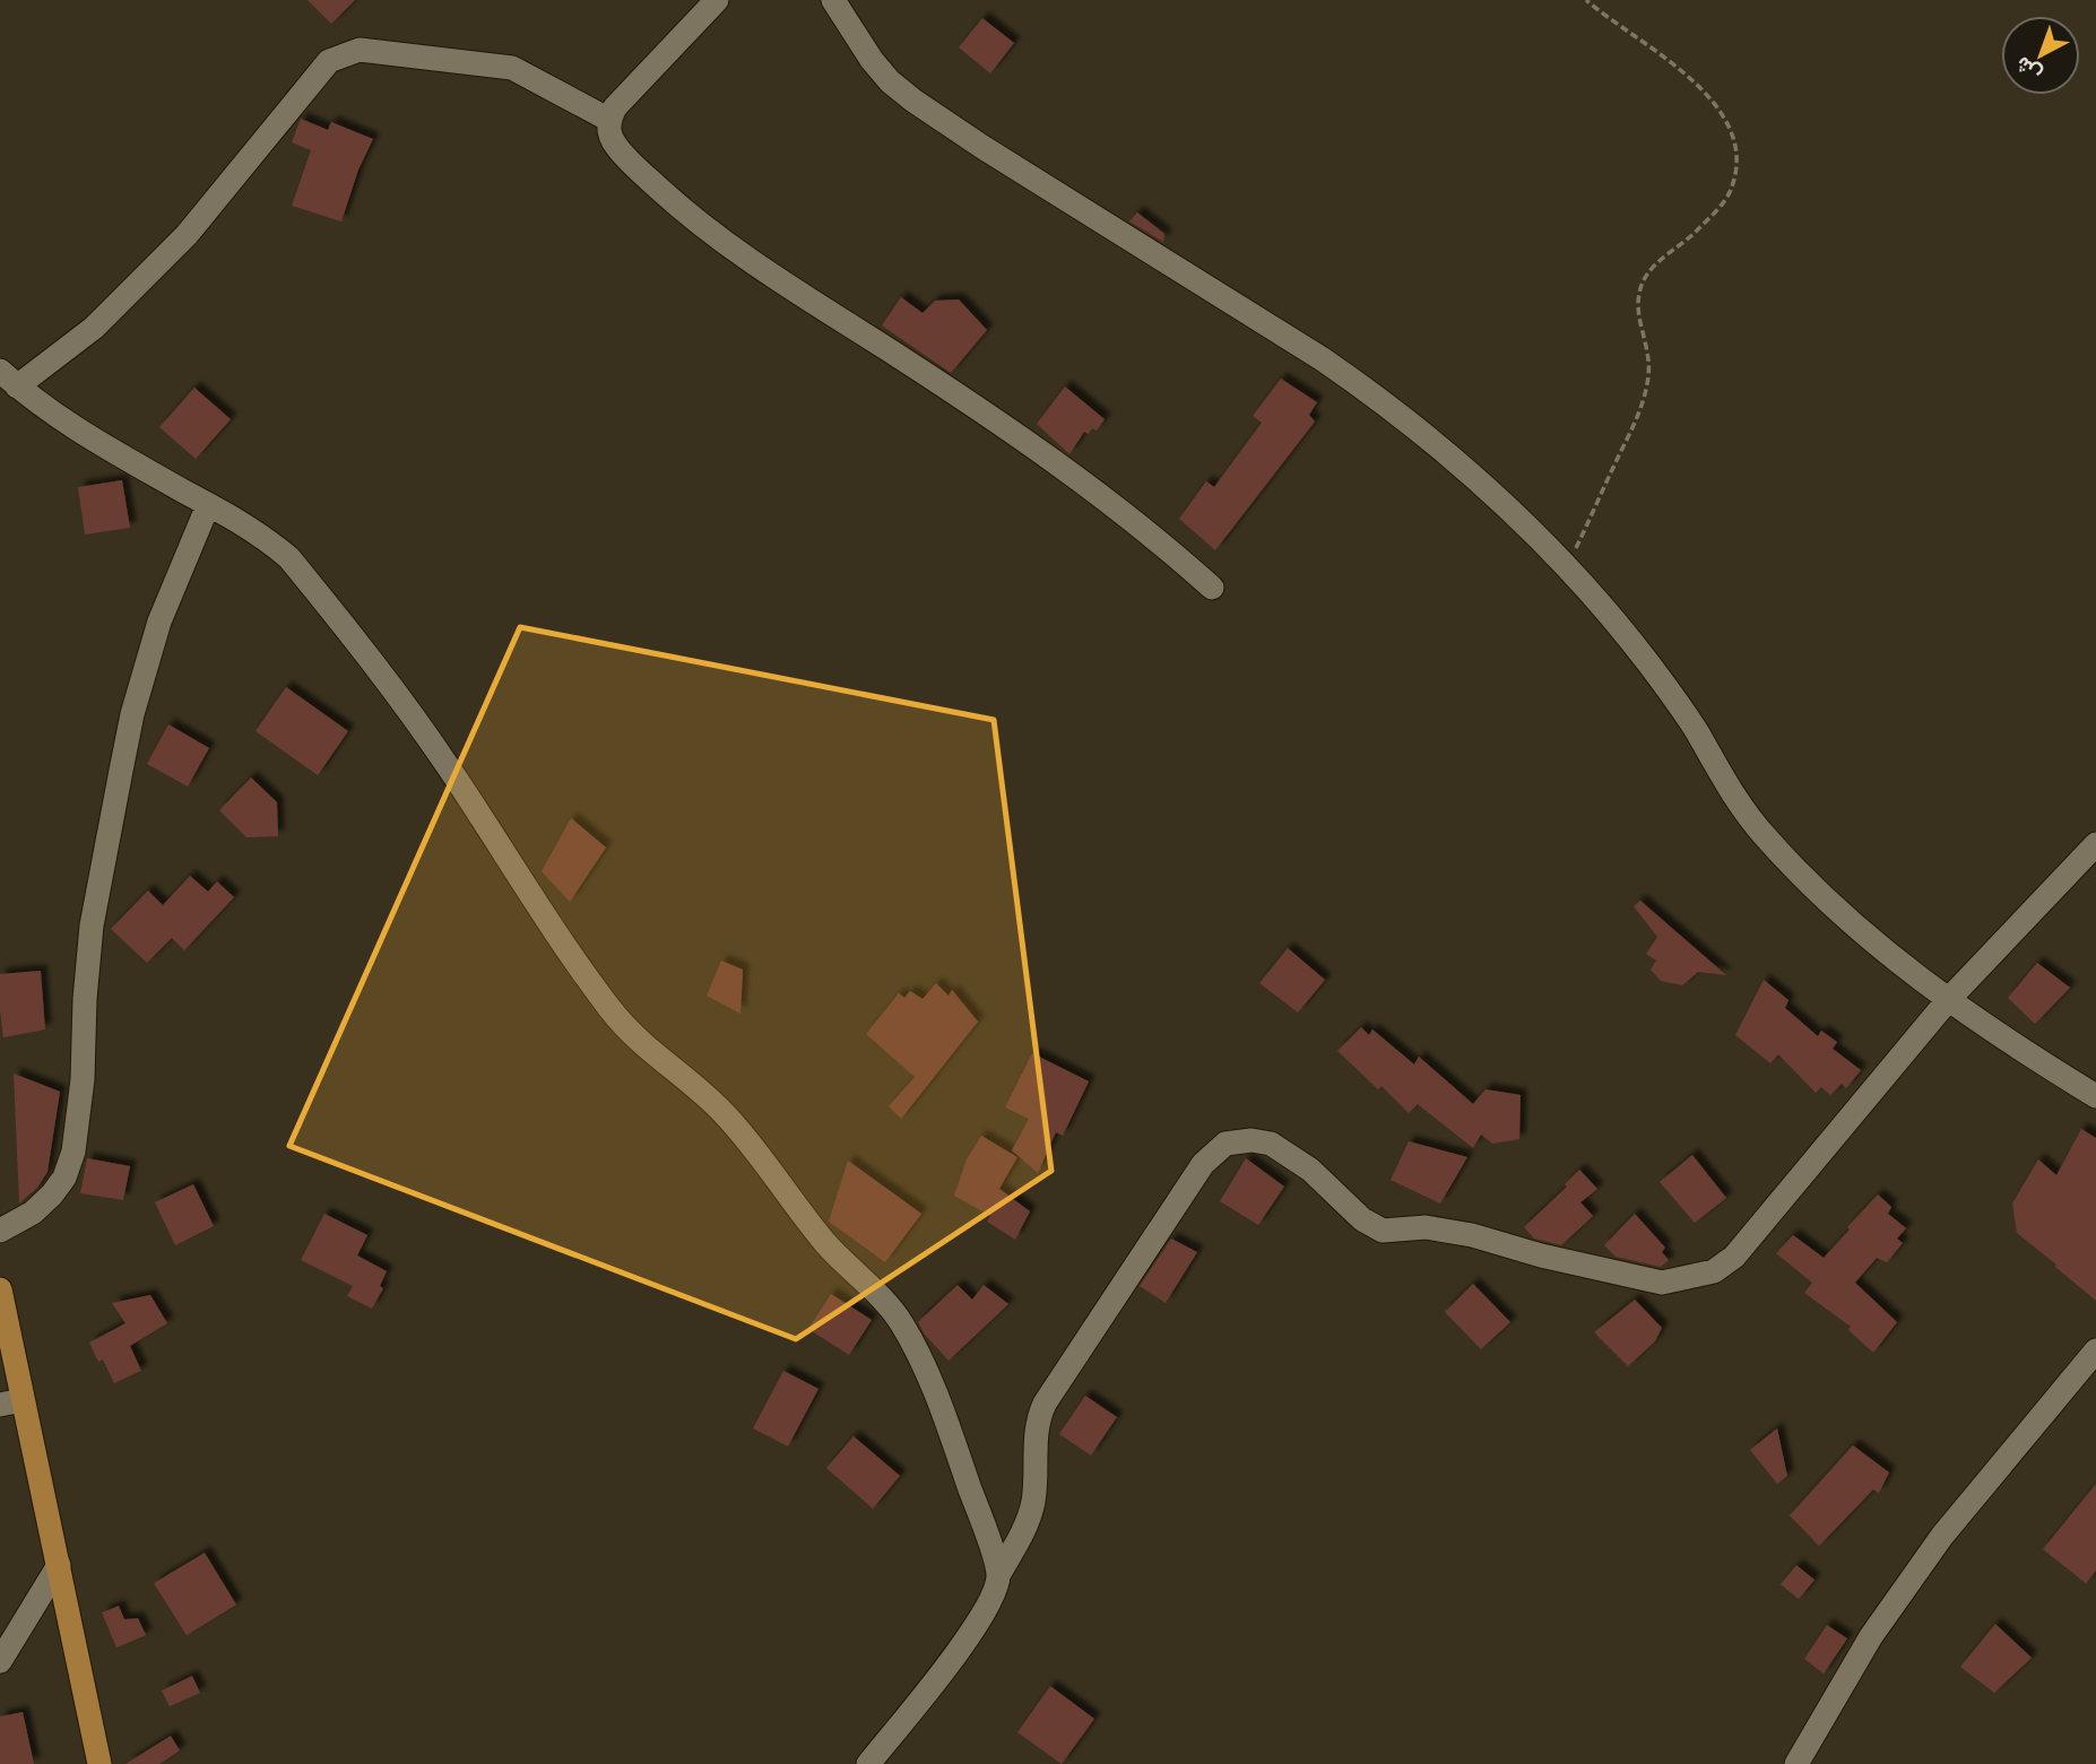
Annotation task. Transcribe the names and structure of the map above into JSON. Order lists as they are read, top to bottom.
{
  "north": "bottom left"
}
